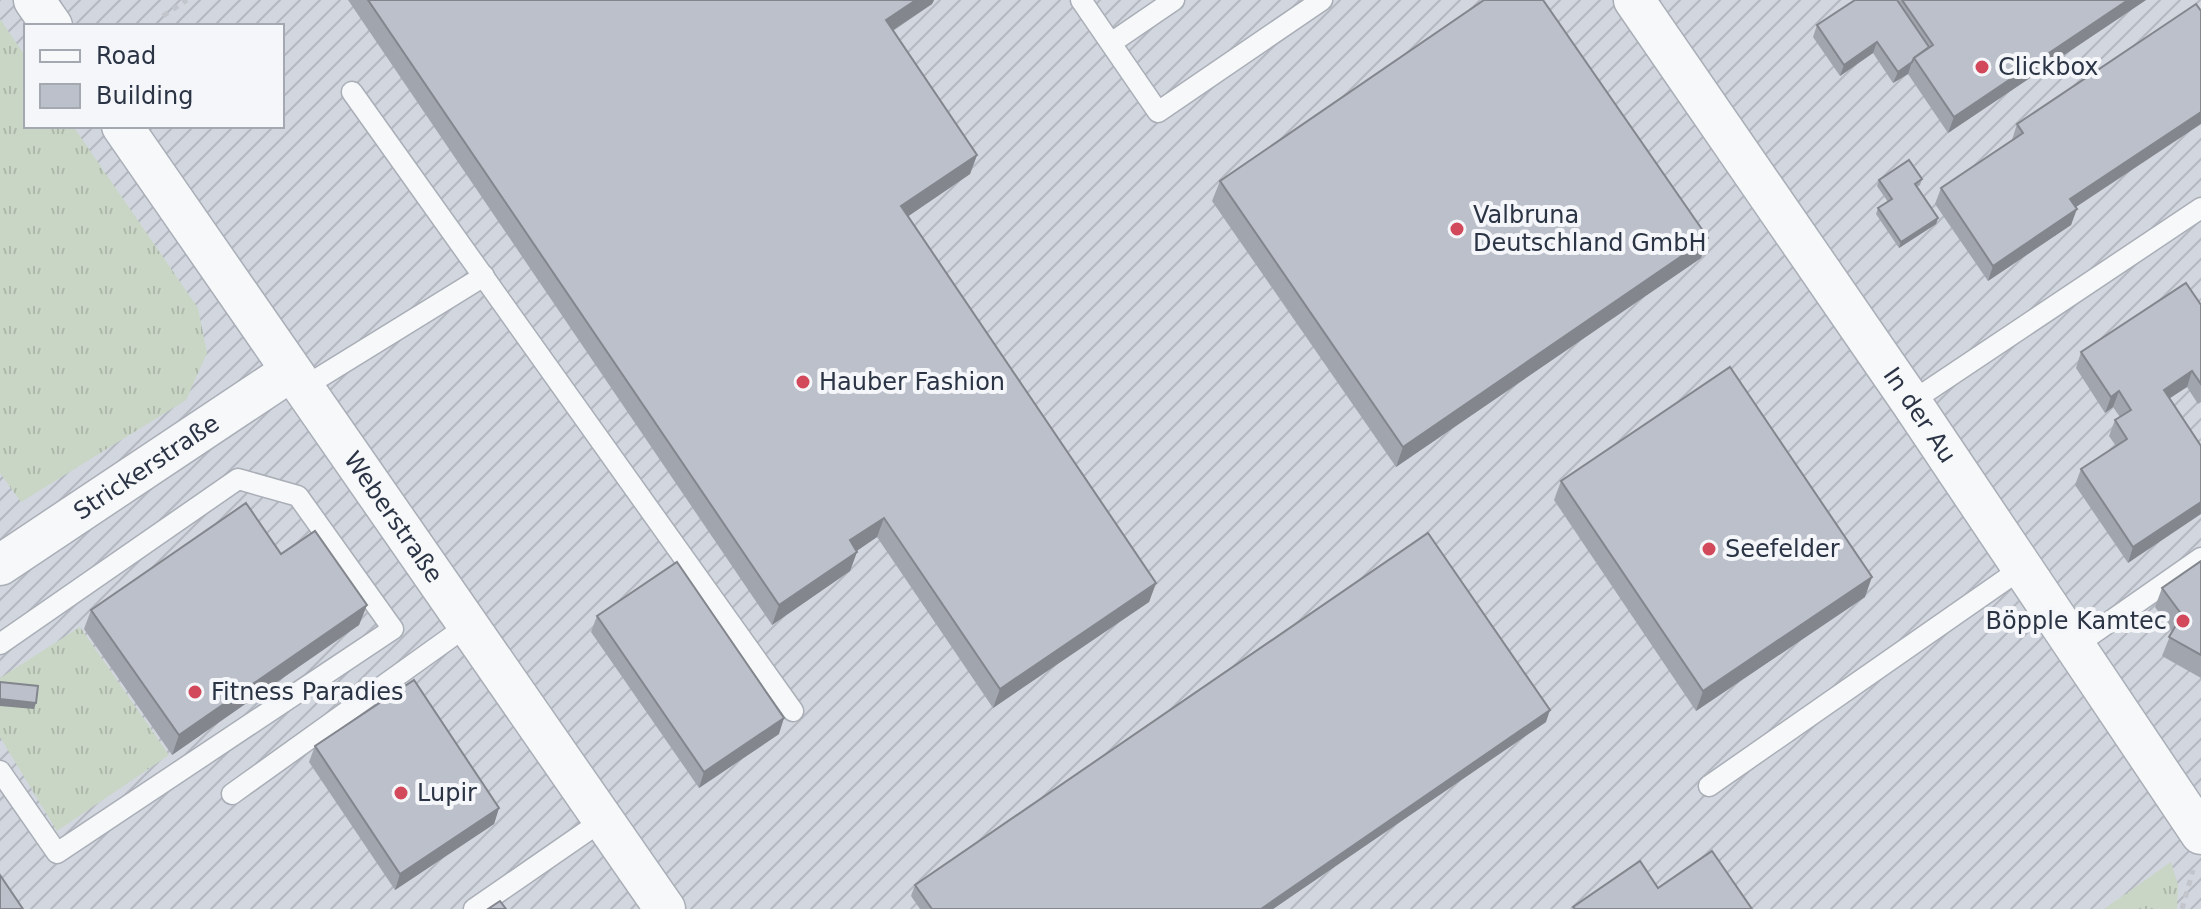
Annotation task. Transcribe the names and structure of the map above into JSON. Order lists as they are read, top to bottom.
{
  "streets": {
    "street": ["In der Au", "Strickerstraße", "Weberstraße"]
  },
  "crossings": [
    ["Strickerstraße", "Weberstraße"]
  ],
  "places": [
    "Clickbox",
    "Valbruna Deutschland GmbH",
    "Hauber Fashion",
    "Seefelder",
    "Böpple Kamtec",
    "Fitness Paradies",
    "Lupir"
  ],
  "legend": ["Road", "Building"]
}
